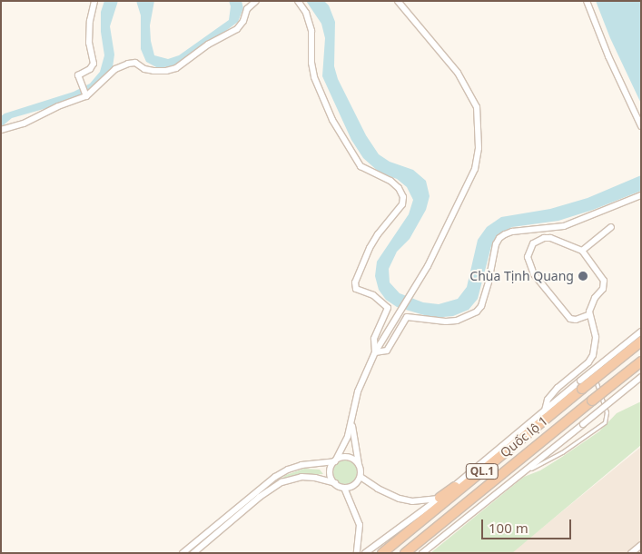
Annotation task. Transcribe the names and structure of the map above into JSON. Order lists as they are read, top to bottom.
{
  "streets": {
    "highway": ["Quốc lộ 1", "QL.1"]
  },
  "crossings": [
    ["Quốc lộ 1", "QL.1"]
  ],
  "places": ["Chùa Tịnh Quang"],
  "scale_bar": "100 m"
}
